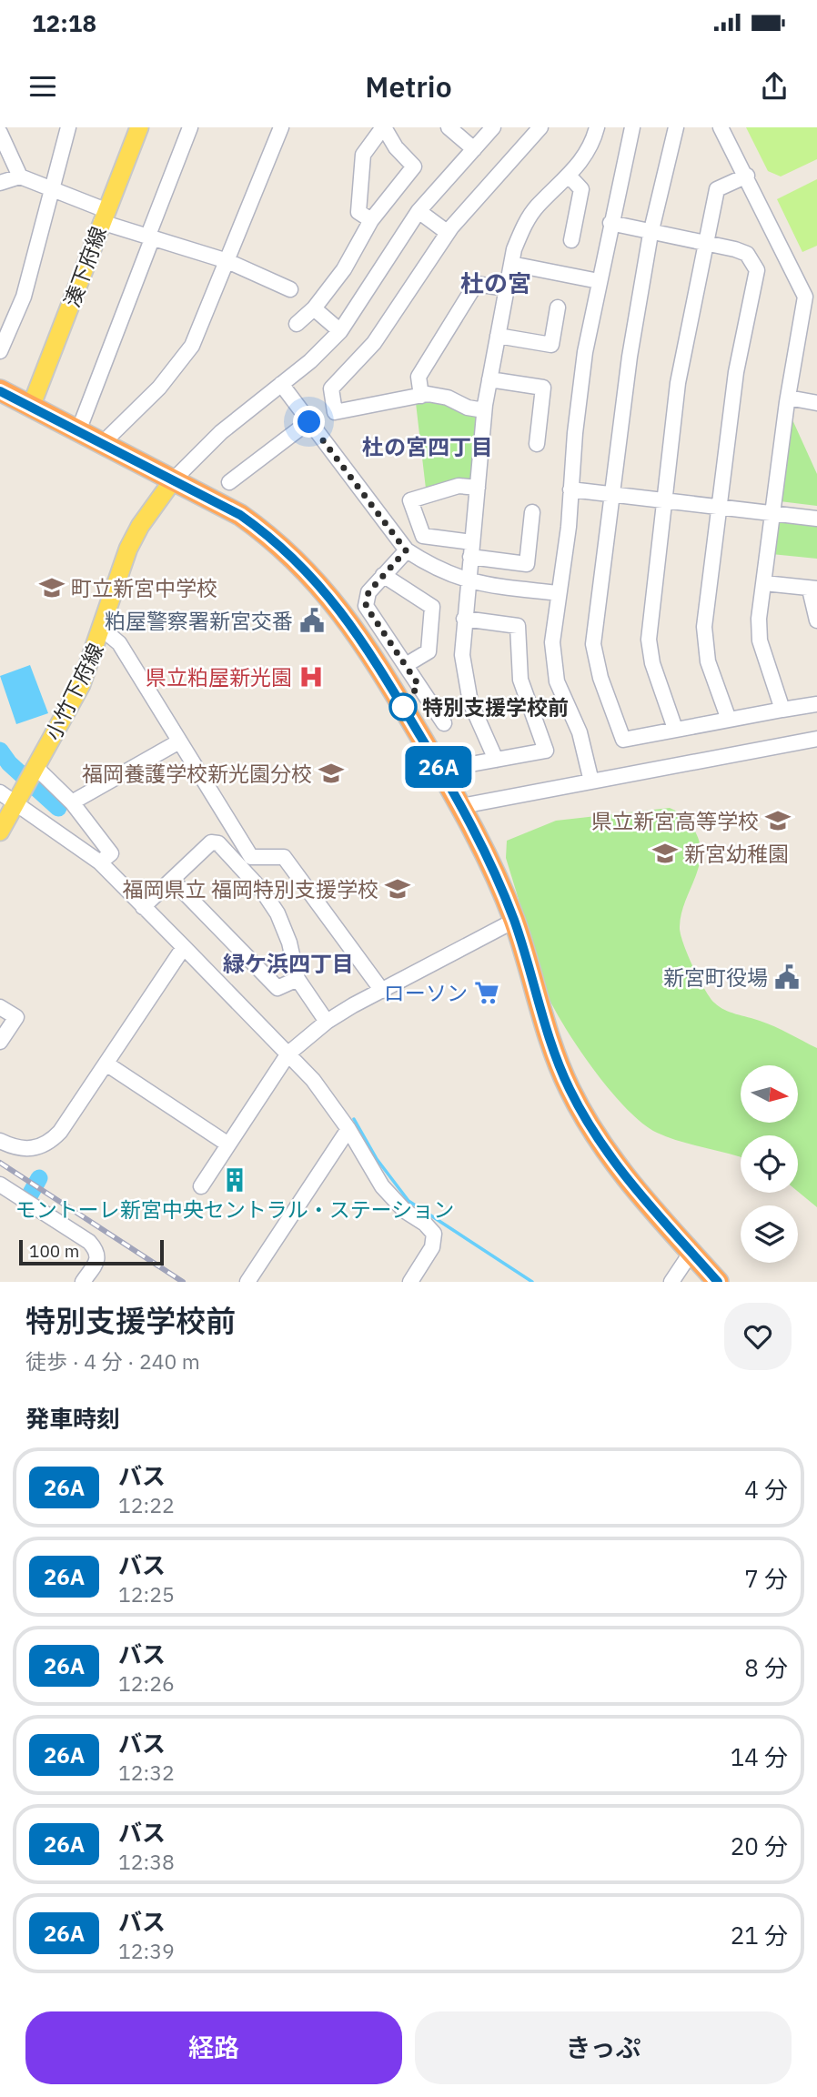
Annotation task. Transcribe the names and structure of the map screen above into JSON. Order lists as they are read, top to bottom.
{
  "streets": {
    "main road": ["湊下府線", "小竹下府線"]
  },
  "districts": ["杜の宮", "杜の宮四丁目", "緑ケ浜四丁目"],
  "places": {
    "school or university": [
      "町立新宮中学校",
      "福岡養護学校新光園分校",
      "県立新宮高等学校",
      "新宮幼稚園",
      "福岡県立 福岡特別支援学校"
    ],
    "public building": ["粕屋警察署新宮交番", "新宮町役場"],
    "hospital": ["県立粕屋新光園"],
    "other": ["特別支援学校前"],
    "supermarket": ["ローソン"],
    "building": ["モントーレ新宮中央セントラル・ステーション"]
  },
  "lines": ["bus line 26A"],
  "scale_bar": "100 m",
  "north": "right",
  "page": {
    "status": "12:18",
    "header": "Metrio",
    "on_map": "26A",
    "scale": "100 m",
    "heading": [
      ["特別支援学校前", "徒歩 · 4 分 · 240 m"],
      "発車時刻"
    ],
    "list": [
      {
        "mark": "26A",
        "name": "バス",
        "note": "12:22",
        "value": "4 分"
      },
      {
        "mark": "26A",
        "name": "バス",
        "note": "12:25",
        "value": "7 分"
      },
      {
        "mark": "26A",
        "name": "バス",
        "note": "12:26",
        "value": "8 分"
      },
      {
        "mark": "26A",
        "name": "バス",
        "note": "12:32",
        "value": "14 分"
      },
      {
        "mark": "26A",
        "name": "バス",
        "note": "12:38",
        "value": "20 分"
      },
      {
        "mark": "26A",
        "name": "バス",
        "note": "12:39",
        "value": "21 分"
      }
    ],
    "buttons": ["経路", "きっぷ"]
  }
}
